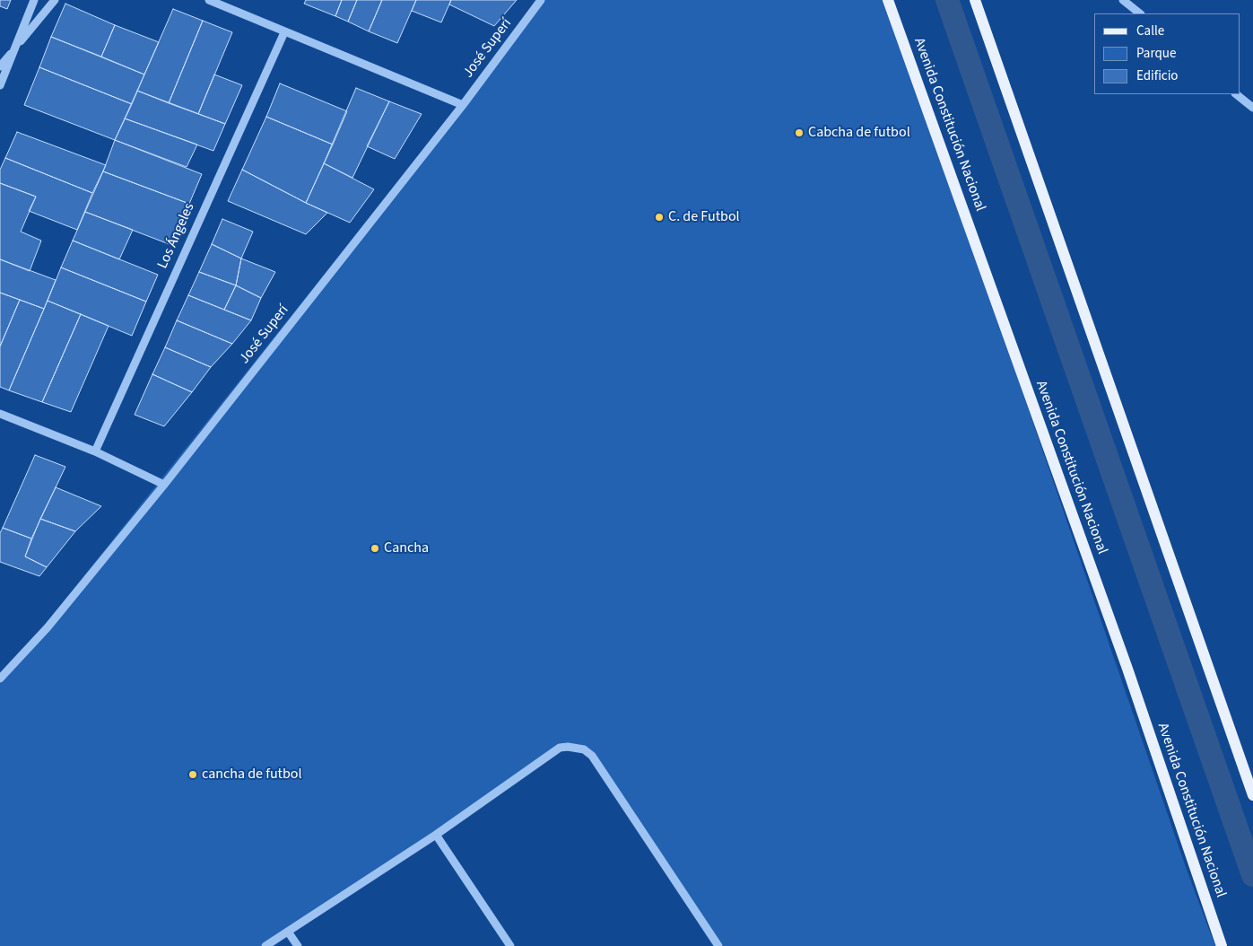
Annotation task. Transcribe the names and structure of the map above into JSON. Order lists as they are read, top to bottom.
{
  "streets": {
    "main road": ["Avenida Constitución Nacional"],
    "street": ["José Superí", "Los Ángeles"]
  },
  "places": [
    "Cabcha de futbol",
    "C. de Futbol",
    "Cancha",
    "cancha de futbol"
  ],
  "legend": ["Calle", "Parque", "Edificio"]
}
